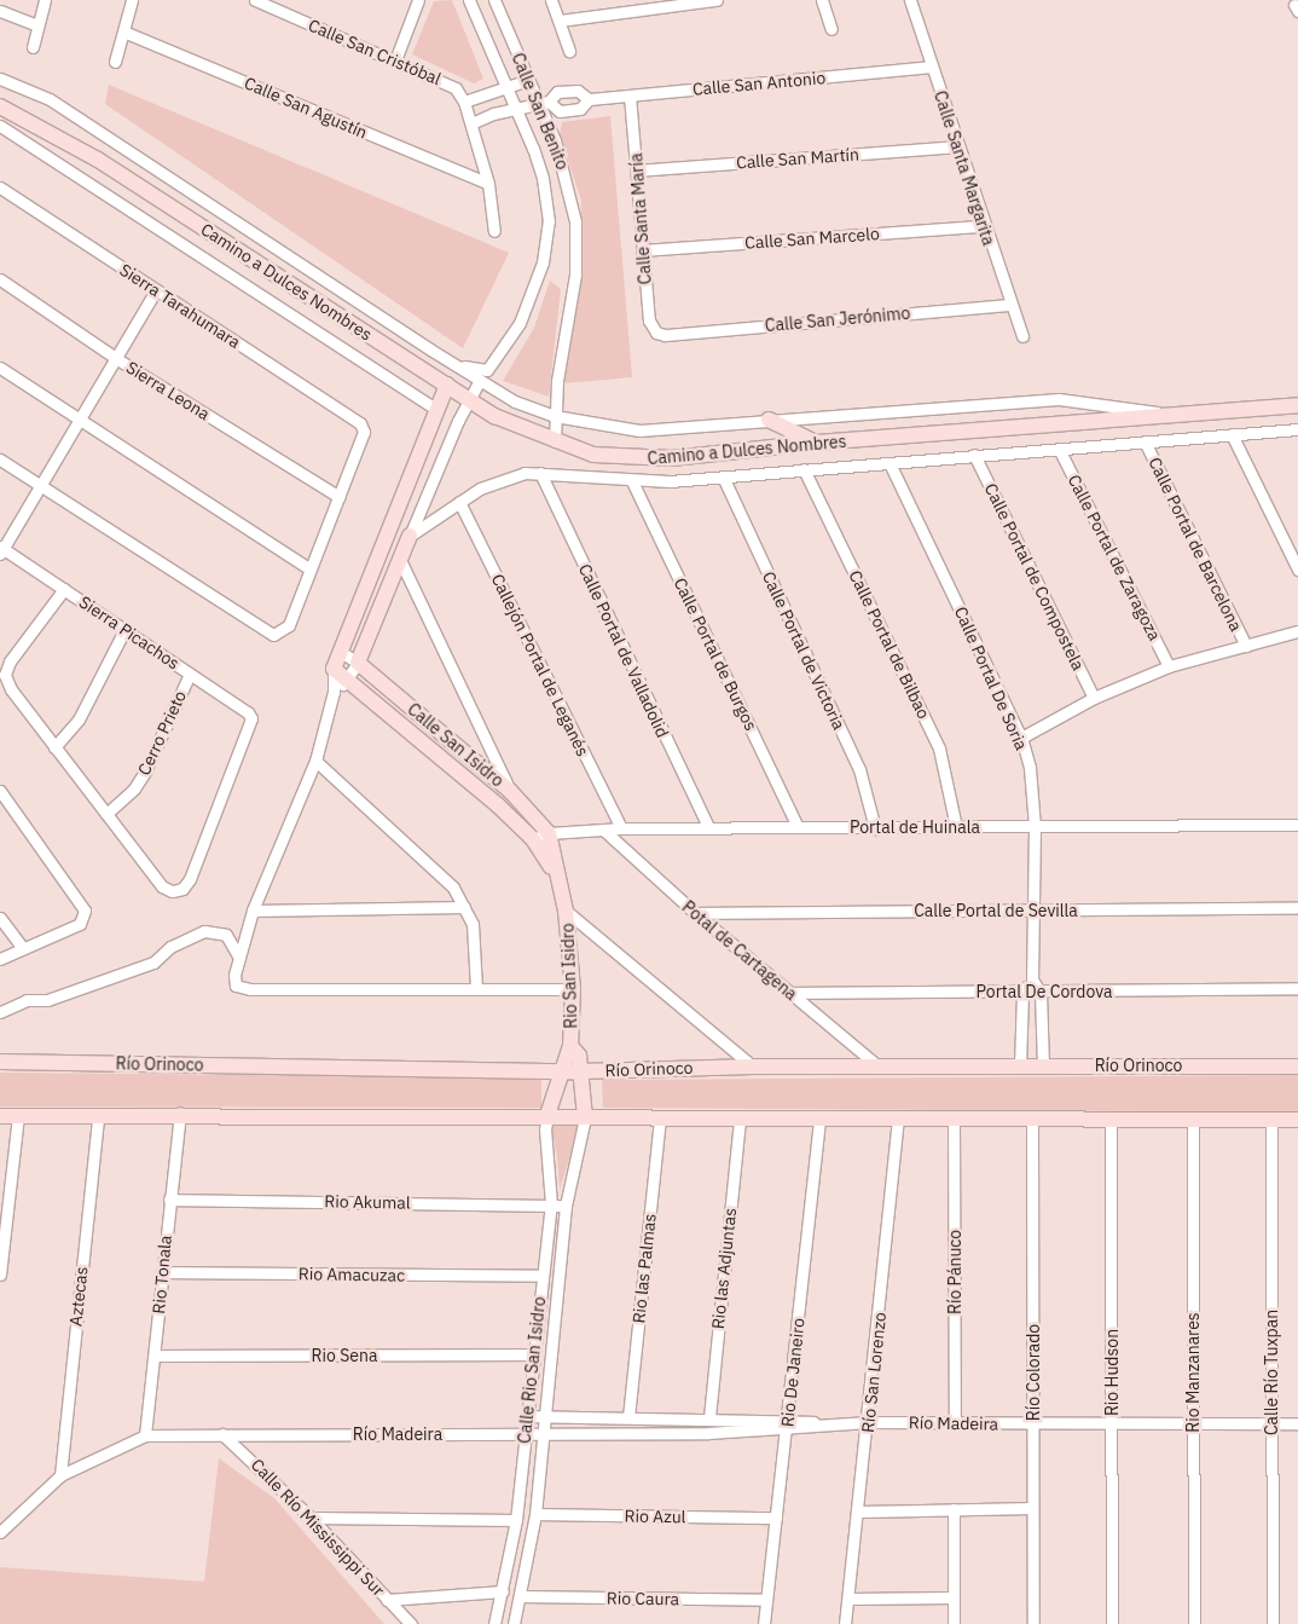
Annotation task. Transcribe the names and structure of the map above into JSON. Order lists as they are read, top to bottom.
{
  "streets": {
    "street": [
      "Calle San Cristóbal",
      "Calle San Antonio",
      "Calle San Agustín",
      "Calle San Benito",
      "Calle San Martín",
      "Calle Santa Margarita",
      "Calle Santa María",
      "Calle San Marcelo",
      "Camino a Dulces Nombres",
      "Sierra Tarahumara",
      "Calle San Jerónimo",
      "Sierra Leona",
      "Calle Portal de Barcelona",
      "Calle Portal de Zaragoza",
      "Calle Portal de Compostela",
      "Sierra Picachos",
      "Calle Portal de Bilbao",
      "Calle Portal de Valladolid",
      "Calle Portal de Victoria",
      "Calle Portal de Burgos",
      "Callejón Portal de Leganés",
      "Calle Portal De Soria",
      "Cerro Prieto",
      "Calle San Isidro",
      "Portal de Huinala",
      "Calle Portal de Sevilla",
      "Potal de Cartagena",
      "Rio San Isidro",
      "Portal De Cordova",
      "Río Orinoco",
      "Rio Akumal",
      "Rio las Palmas",
      "Rio las Adjuntas",
      "Río Pánuco",
      "Rio Tonala",
      "Rio Amacuzac",
      "Aztecas",
      "Rio Sena",
      "Calle Rio San Isidro",
      "Rio De Janeiro",
      "Río San Lorenzo",
      "Río Colorado",
      "Rio Hudson",
      "Rio Manzanares",
      "Calle Río Tuxpan",
      "Río Madeira",
      "Rio Azul",
      "Calle Río Mississippi Sur",
      "Rio Caura"
    ]
  },
  "crossings": [
    ["Calle San Antonio", "Calle San Benito"],
    ["Calle San Antonio", "Calle Santa Margarita"],
    ["Calle San Antonio", "Calle Santa María"],
    ["Calle San Benito", "Camino a Dulces Nombres"],
    ["Calle San Martín", "Calle Santa Margarita"],
    ["Calle San Martín", "Calle Santa María"],
    ["Calle Santa Margarita", "Calle San Marcelo"],
    ["Calle Santa Margarita", "Calle San Jerónimo"],
    ["Calle Santa María", "Calle San Marcelo"],
    ["Calle Santa María", "Calle San Jerónimo"],
    ["Camino a Dulces Nombres", "Calle Portal de Barcelona"],
    ["Camino a Dulces Nombres", "Calle Portal de Zaragoza"],
    ["Camino a Dulces Nombres", "Calle Portal de Compostela"],
    ["Camino a Dulces Nombres", "Calle Portal de Bilbao"],
    ["Camino a Dulces Nombres", "Calle Portal de Valladolid"],
    ["Camino a Dulces Nombres", "Calle Portal de Victoria"],
    ["Camino a Dulces Nombres", "Calle Portal de Burgos"],
    ["Camino a Dulces Nombres", "Callejón Portal de Leganés"],
    ["Camino a Dulces Nombres", "Calle Portal De Soria"],
    ["Sierra Tarahumara", "Sierra Leona"],
    ["Sierra Picachos", "Cerro Prieto"],
    ["Calle Portal de Bilbao", "Portal de Huinala"],
    ["Calle Portal de Valladolid", "Portal de Huinala"],
    ["Calle Portal de Victoria", "Portal de Huinala"],
    ["Calle Portal de Burgos", "Portal de Huinala"],
    ["Callejón Portal de Leganés", "Portal de Huinala"],
    ["Calle Portal De Soria", "Portal de Huinala"],
    ["Calle Portal De Soria", "Calle Portal de Sevilla"],
    ["Calle San Isidro", "Portal de Huinala"],
    ["Calle San Isidro", "Rio San Isidro"],
    ["Portal de Huinala", "Potal de Cartagena"],
    ["Portal de Huinala", "Rio San Isidro"],
    ["Calle Portal de Sevilla", "Potal de Cartagena"],
    ["Potal de Cartagena", "Portal De Cordova"],
    ["Potal de Cartagena", "Río Orinoco"],
    ["Rio San Isidro", "Río Orinoco"],
    ["Rio San Isidro", "Calle Rio San Isidro"],
    ["Rio Akumal", "Rio Tonala"],
    ["Rio Akumal", "Calle Rio San Isidro"],
    ["Rio las Palmas", "Río Madeira"],
    ["Rio las Adjuntas", "Río Madeira"],
    ["Río Pánuco", "Río Madeira"],
    ["Rio Tonala", "Rio Amacuzac"],
    ["Rio Tonala", "Rio Sena"],
    ["Rio Tonala", "Río Madeira"],
    ["Rio Amacuzac", "Calle Rio San Isidro"],
    ["Aztecas", "Río Madeira"],
    ["Rio Sena", "Calle Rio San Isidro"],
    ["Calle Rio San Isidro", "Río Madeira"],
    ["Calle Rio San Isidro", "Rio Azul"],
    ["Calle Rio San Isidro", "Rio Caura"],
    ["Rio De Janeiro", "Río Madeira"],
    ["Rio De Janeiro", "Rio Azul"],
    ["Rio De Janeiro", "Rio Caura"],
    ["Río San Lorenzo", "Río Madeira"],
    ["Río Colorado", "Río Madeira"],
    ["Rio Hudson", "Río Madeira"],
    ["Rio Manzanares", "Río Madeira"],
    ["Calle Río Tuxpan", "Río Madeira"],
    ["Río Madeira", "Calle Río Mississippi Sur"]
  ]
}
